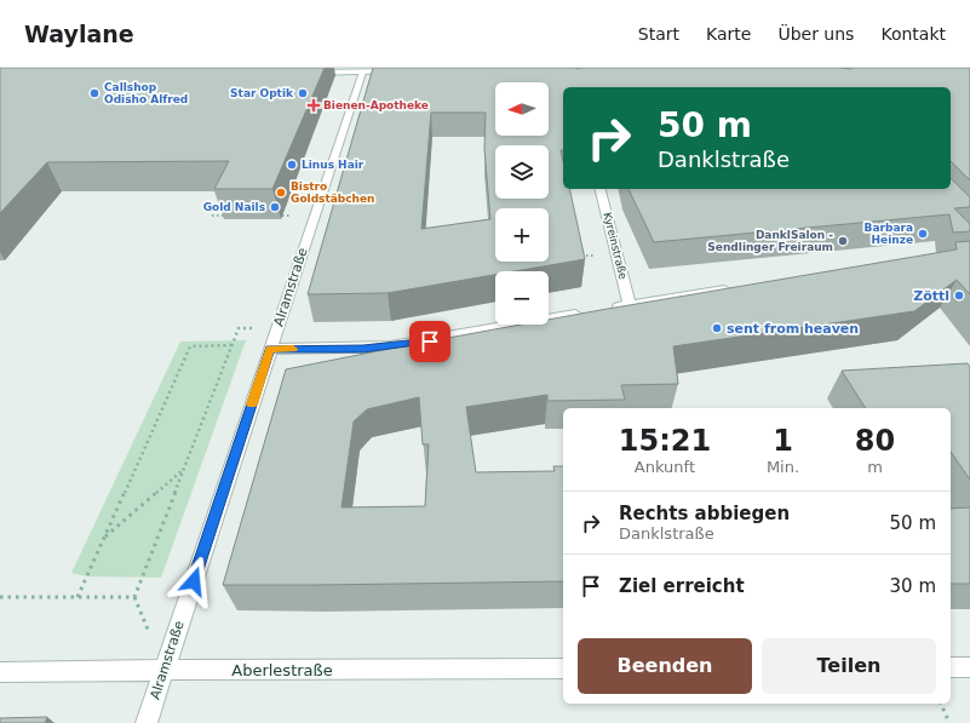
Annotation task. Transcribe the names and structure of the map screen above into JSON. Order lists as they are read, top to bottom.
{
  "streets": {
    "street": ["Kyreinstraße", "Alramstraße", "Aberlestraße"]
  },
  "crossings": [
    ["Alramstraße", "Aberlestraße"]
  ],
  "places": {
    "other": [
      "Callshop Odisho Alfred",
      "Star Optik",
      "Linus Hair",
      "Bistro Goldstäbchen",
      "Gold Nails",
      "Barbara Heinze",
      "DanklSalon - Sendlinger Freiraum",
      "Zöttl",
      "sent from heaven"
    ],
    "health": ["Bienen-Apotheke"]
  },
  "north": "left",
  "page": {
    "header": "Waylane",
    "nav": [
      "Start",
      "Karte",
      "Über uns",
      "Kontakt"
    ],
    "map_buttons": ["+", "−"],
    "turn": ["50 m", "Danklstraße"],
    "eta": [
      "15:21",
      "Ankunft",
      "1",
      "Min.",
      "80",
      "m"
    ],
    "list": [
      {
        "name": "Rechts abbiegen",
        "note": "Danklstraße",
        "value": "50 m"
      },
      {
        "name": "Ziel erreicht",
        "value": "30 m"
      }
    ],
    "buttons": ["Beenden", "Teilen"]
  }
}
